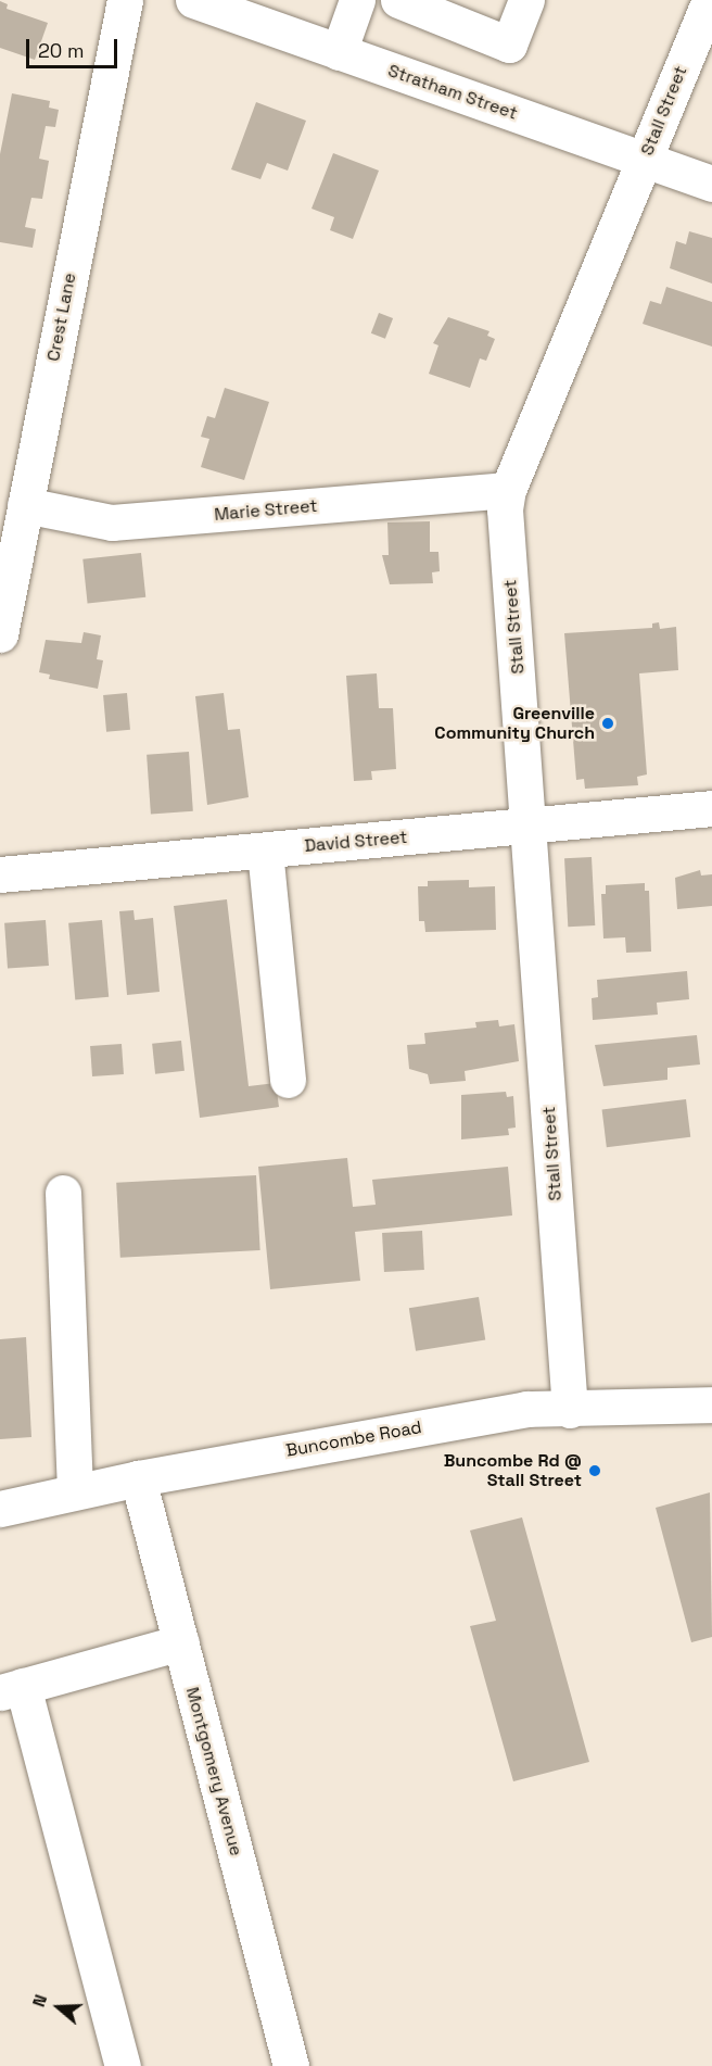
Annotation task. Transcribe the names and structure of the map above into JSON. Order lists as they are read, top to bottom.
{
  "streets": {
    "street": [
      "Stratham Street",
      "Stall Street",
      "Crest Lane",
      "Marie Street",
      "David Street",
      "Buncombe Road",
      "Montgomery Avenue"
    ]
  },
  "crossings": [
    ["Stratham Street", "Stall Street"],
    ["Stall Street", "Marie Street"],
    ["Stall Street", "David Street"],
    ["Stall Street", "Buncombe Road"],
    ["Crest Lane", "Marie Street"],
    ["Buncombe Road", "Montgomery Avenue"]
  ],
  "places": ["Greenville Community Church", "Buncombe Rd @ Stall Street"],
  "scale_bar": "20 m",
  "north": "left"
}
